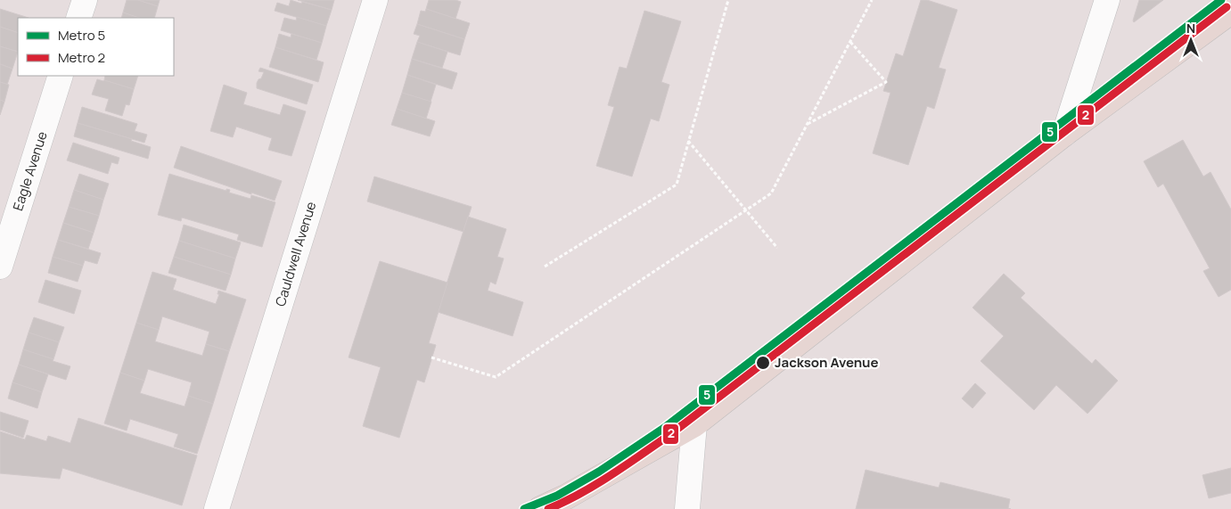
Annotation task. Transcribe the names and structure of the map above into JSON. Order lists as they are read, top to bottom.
{
  "streets": {
    "street": ["Eagle Avenue", "Cauldwell Avenue"]
  },
  "places": ["Jackson Avenue"],
  "lines": ["metro line 5", "metro line 2"],
  "legend": ["Metro 5", "Metro 2"],
  "north": "top"
}
